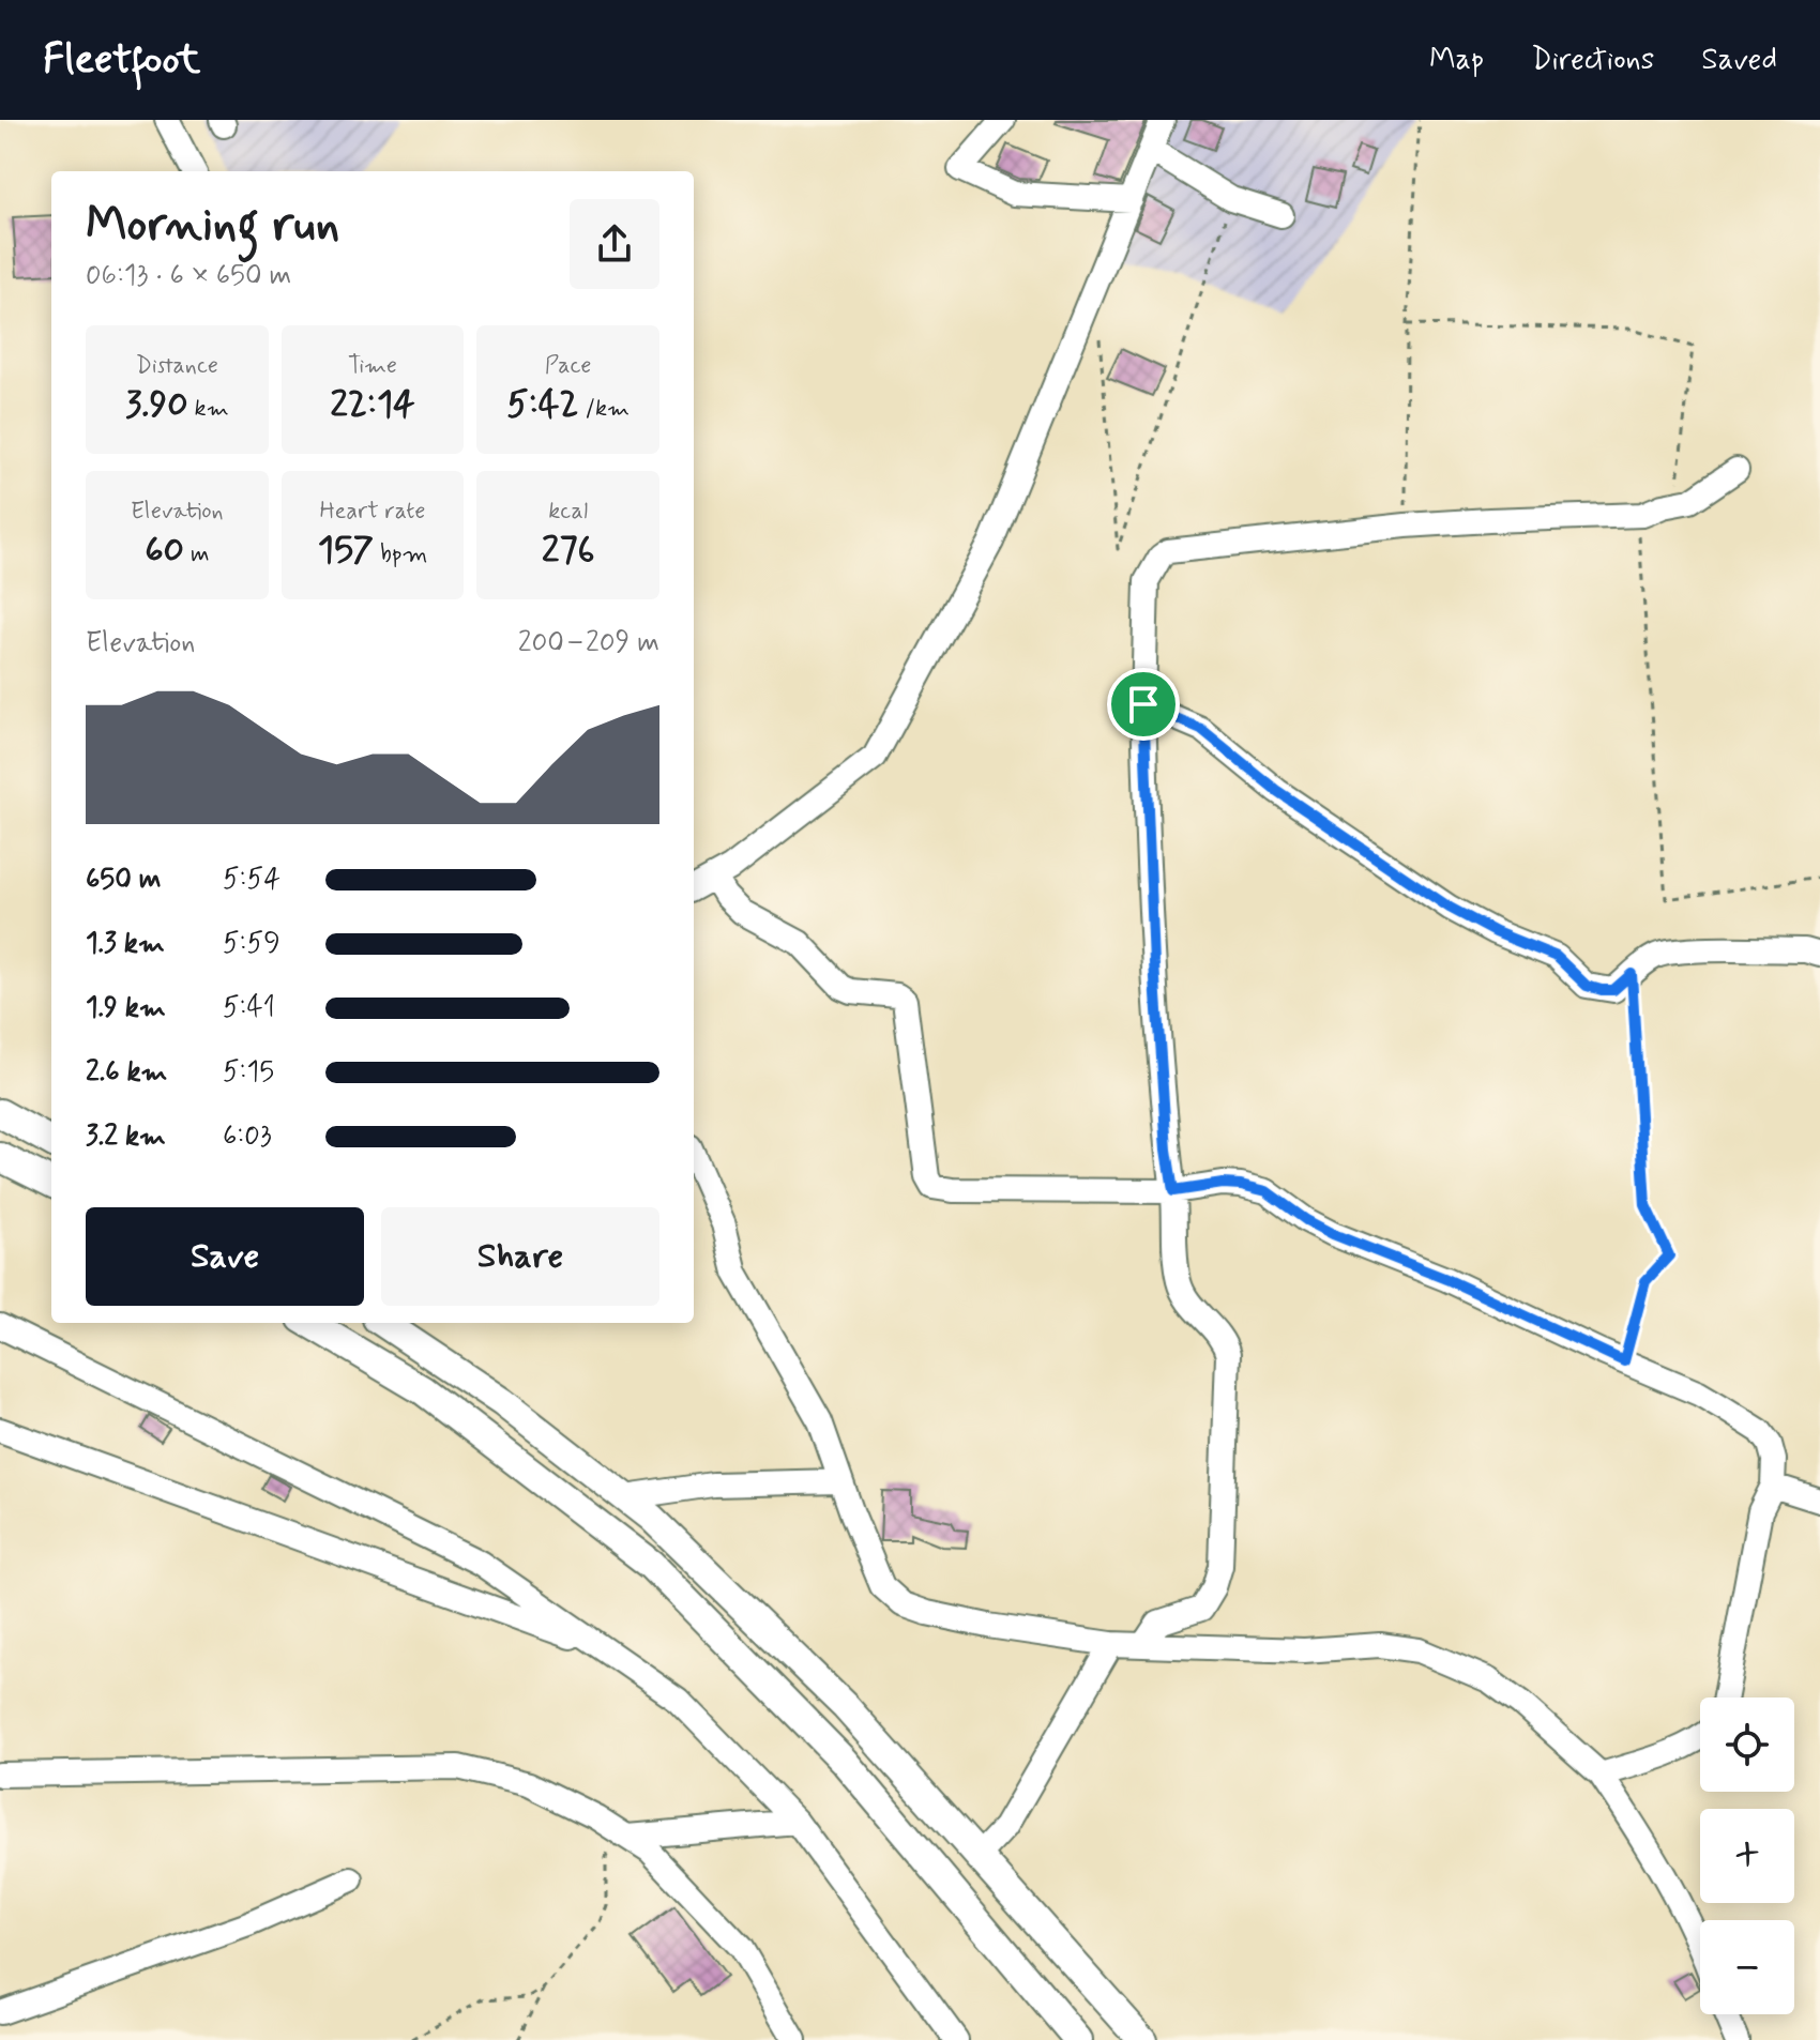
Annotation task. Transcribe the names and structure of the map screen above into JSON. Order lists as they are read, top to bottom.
{
  "page": {
    "header": "Fleetfoot",
    "nav": ["Map", "Directions", "Saved"],
    "heading": ["Morning run", "06:13 · 6 × 650 m"],
    "stats": [
      ["Distance", "3.90 km"],
      ["Time", "22:14"],
      ["Pace", "5:42 /km"],
      ["Elevation", "60 m"],
      ["Heart rate", "157 bpm"],
      ["kcal", "276"]
    ],
    "chart": ["Elevation", "200–209 m"],
    "list": [
      {
        "name": "650 m",
        "note": "5:54"
      },
      {
        "name": "1.3 km",
        "note": "5:59"
      },
      {
        "name": "1.9 km",
        "note": "5:41"
      },
      {
        "name": "2.6 km",
        "note": "5:15"
      },
      {
        "name": "3.2 km",
        "note": "6:03"
      }
    ],
    "buttons": ["Save", "Share"],
    "map_buttons": ["+", "−"]
  }
}
